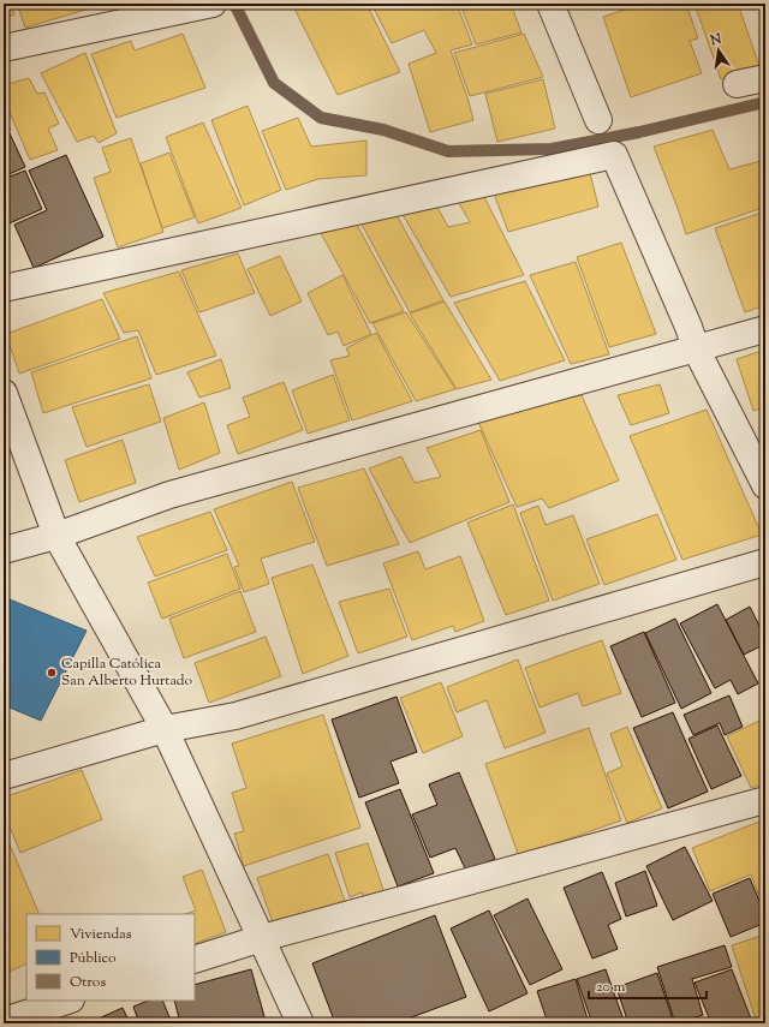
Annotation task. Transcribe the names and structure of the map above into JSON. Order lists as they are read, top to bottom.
{
  "places": ["Capilla Católica San Alberto Hurtado"],
  "legend": ["Viviendas", "Público", "Otros"],
  "scale_bar": "20 m",
  "north": "top"
}
